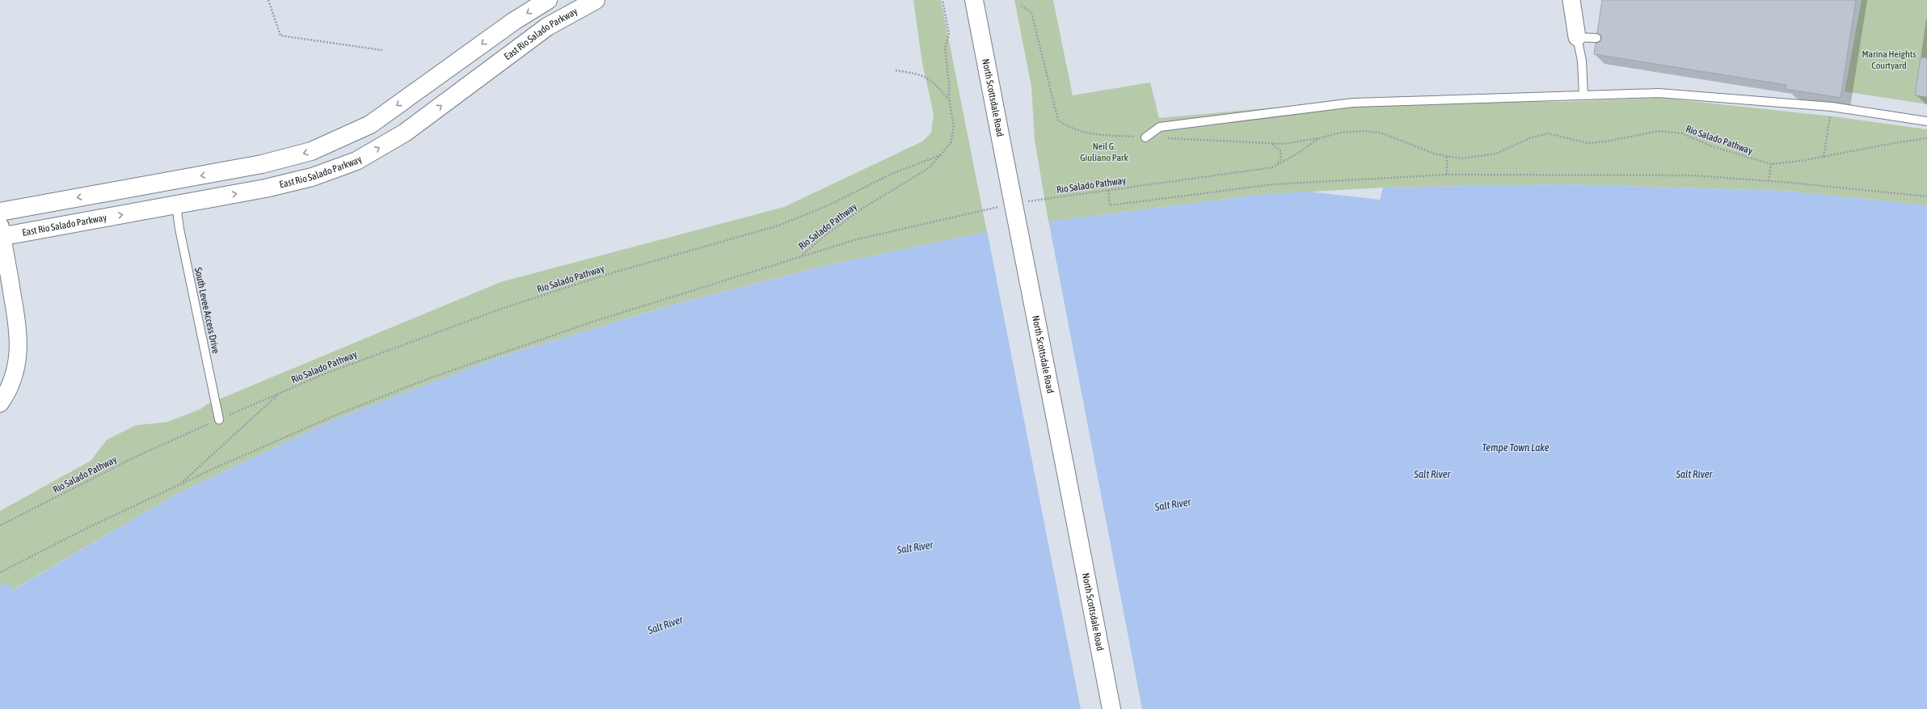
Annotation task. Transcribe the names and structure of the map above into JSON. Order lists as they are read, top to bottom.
{
  "streets": {
    "main road": ["East Rio Salado Parkway", "North Scottsdale Road"],
    "lane": ["South Levee Access Drive"],
    "path": ["Rio Salado Pathway"]
  },
  "crossings": [
    ["East Rio Salado Parkway", "South Levee Access Drive"],
    ["Rio Salado Pathway", "South Levee Access Drive"]
  ],
  "water": ["Tempe Town Lake", "Salt River"],
  "parks": ["Marina Heights Courtyard", "Neil G. Giuliano Park"]
}
